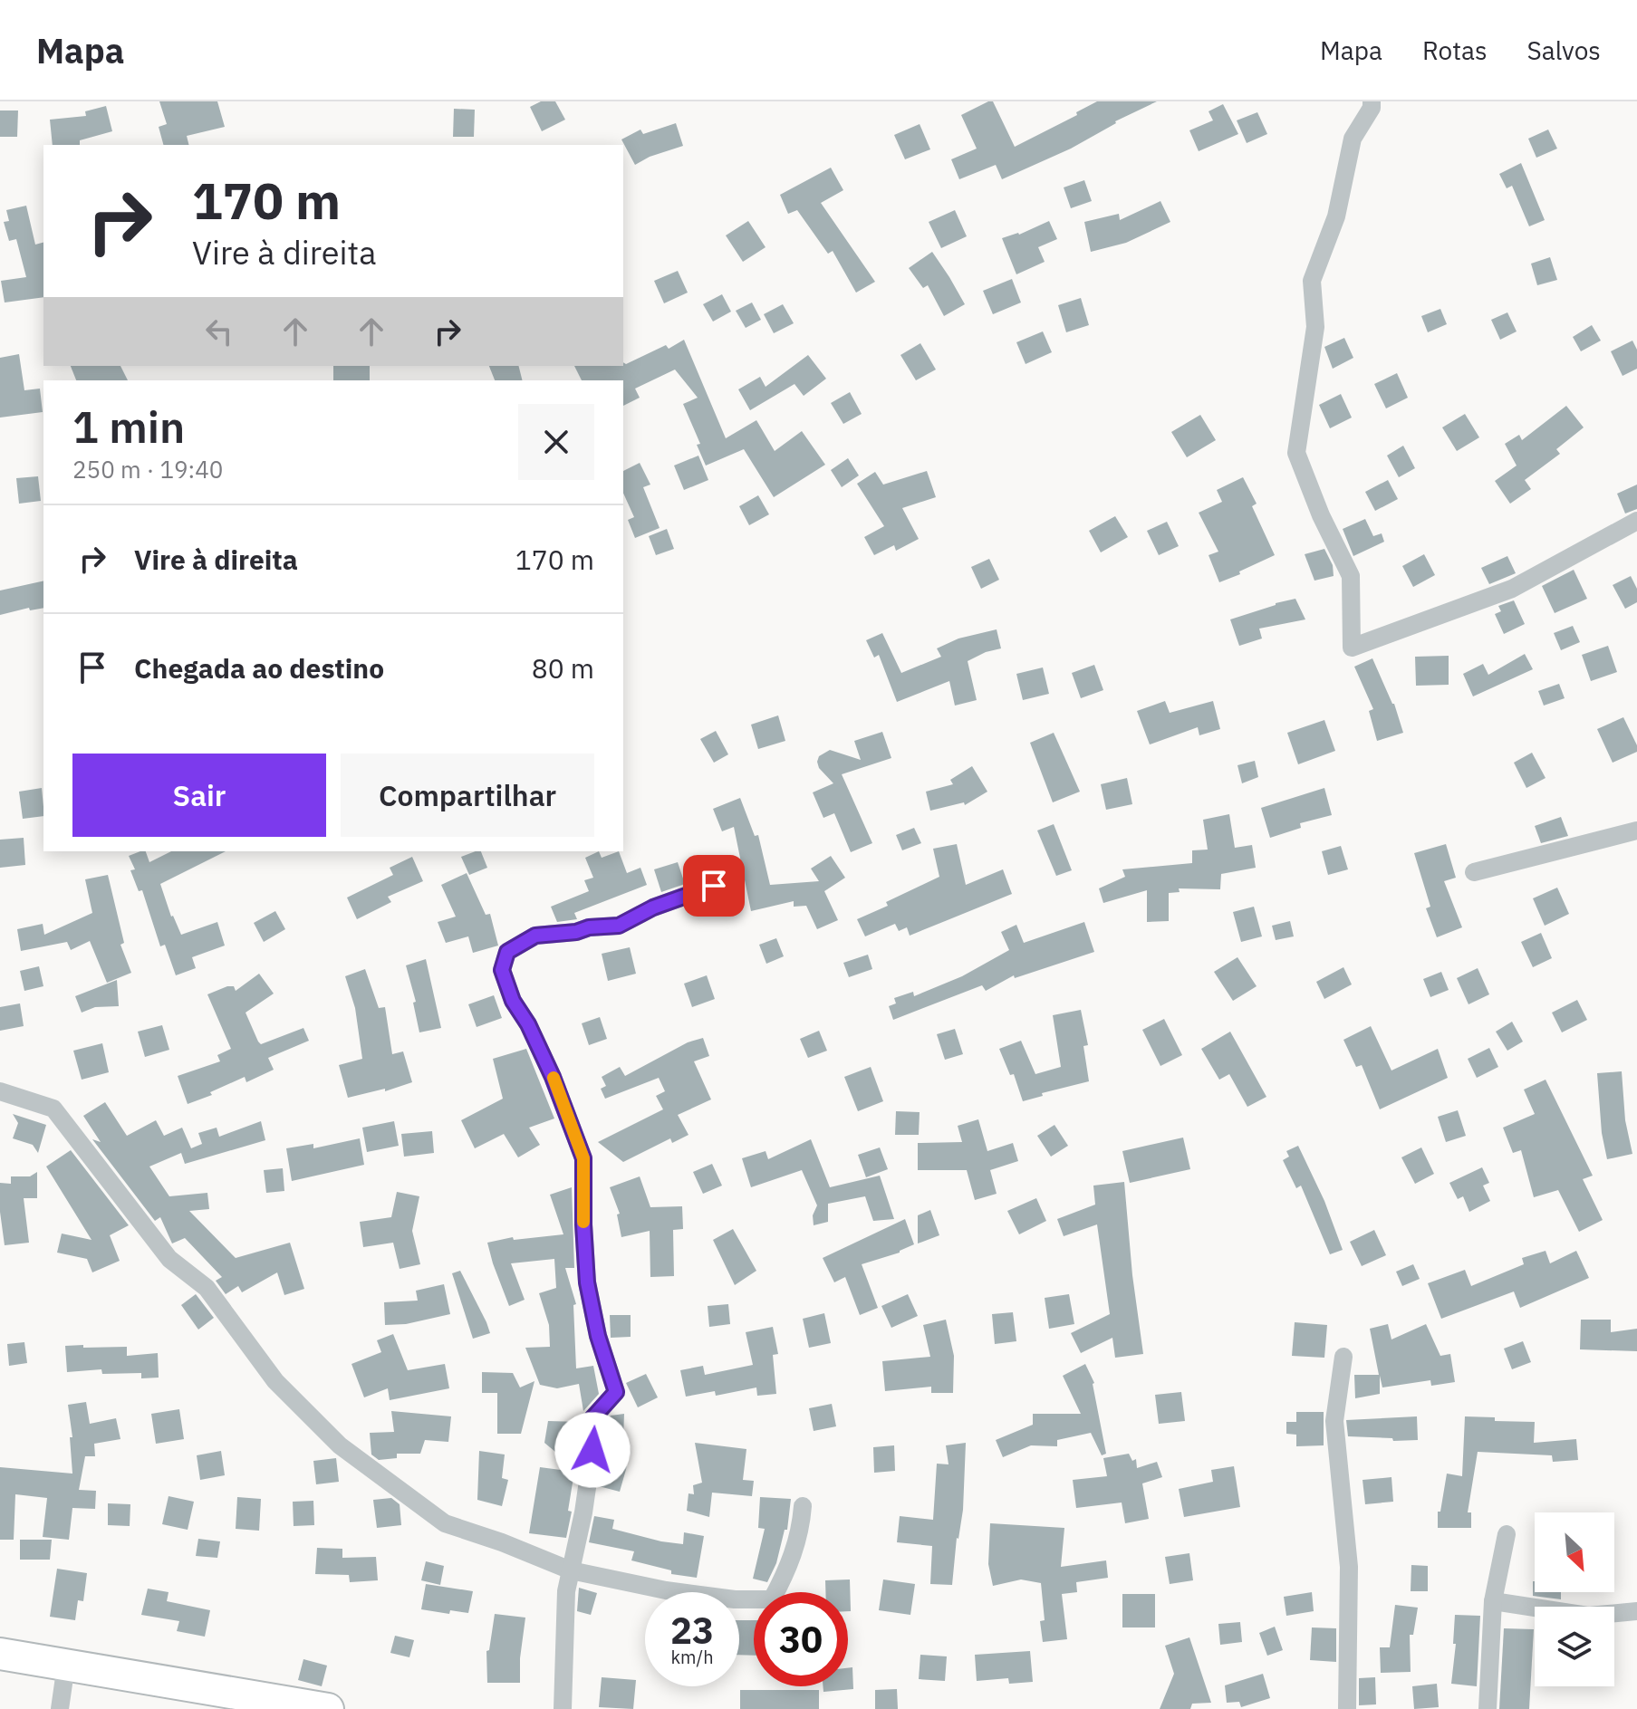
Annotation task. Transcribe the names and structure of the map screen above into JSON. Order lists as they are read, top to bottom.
{
  "north": "bottom right",
  "page": {
    "header": "Mapa",
    "nav": ["Mapa", "Rotas", "Salvos"],
    "turn": ["170 m", "Vire à direita"],
    "heading": ["1 min", "250 m · 19:40"],
    "list": [
      {
        "name": "Vire à direita",
        "value": "170 m"
      },
      {
        "name": "Chegada ao destino",
        "value": "80 m"
      }
    ],
    "buttons": ["Sair", "Compartilhar"],
    "speed": "23 km/h",
    "limit": "30"
  }
}
